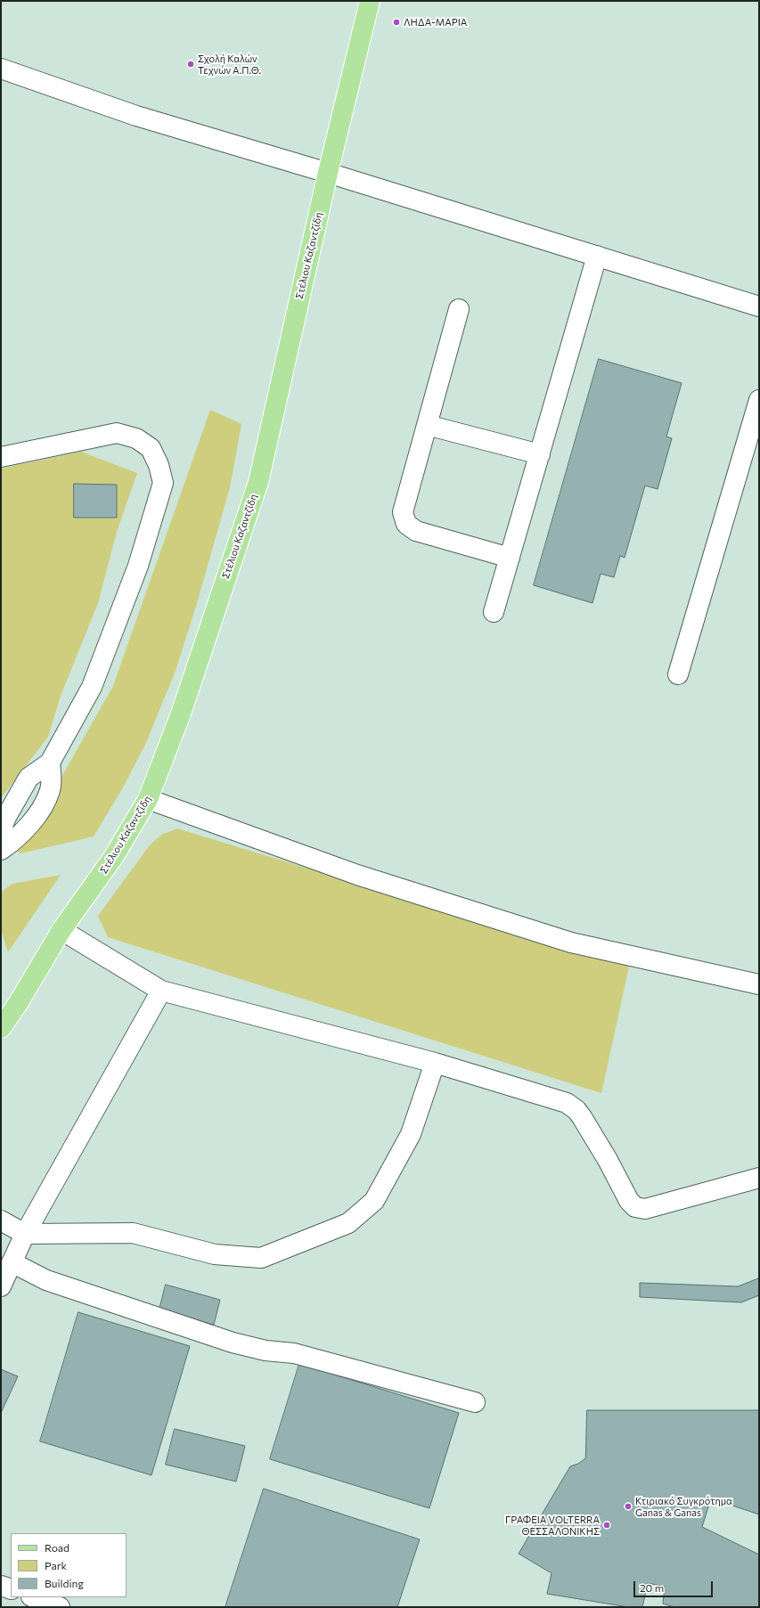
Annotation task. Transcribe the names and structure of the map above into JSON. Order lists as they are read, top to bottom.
{
  "streets": {
    "main road": ["Στέλιου Καζαντζίδη"]
  },
  "places": [
    "ΛΗΔΑ-ΜΑΡΙΑ",
    "Σχολή Καλών Τεχνών Α.Π.Θ.",
    "Κτιριακό Συγκρότημα Ganas & Ganas",
    "ΓΡΑΦΕΙΑ VOLTERRA ΘΕΣΣΑΛΟΝΙΚΗΣ"
  ],
  "legend": ["Road", "Park", "Building"],
  "scale_bar": "20 m"
}
